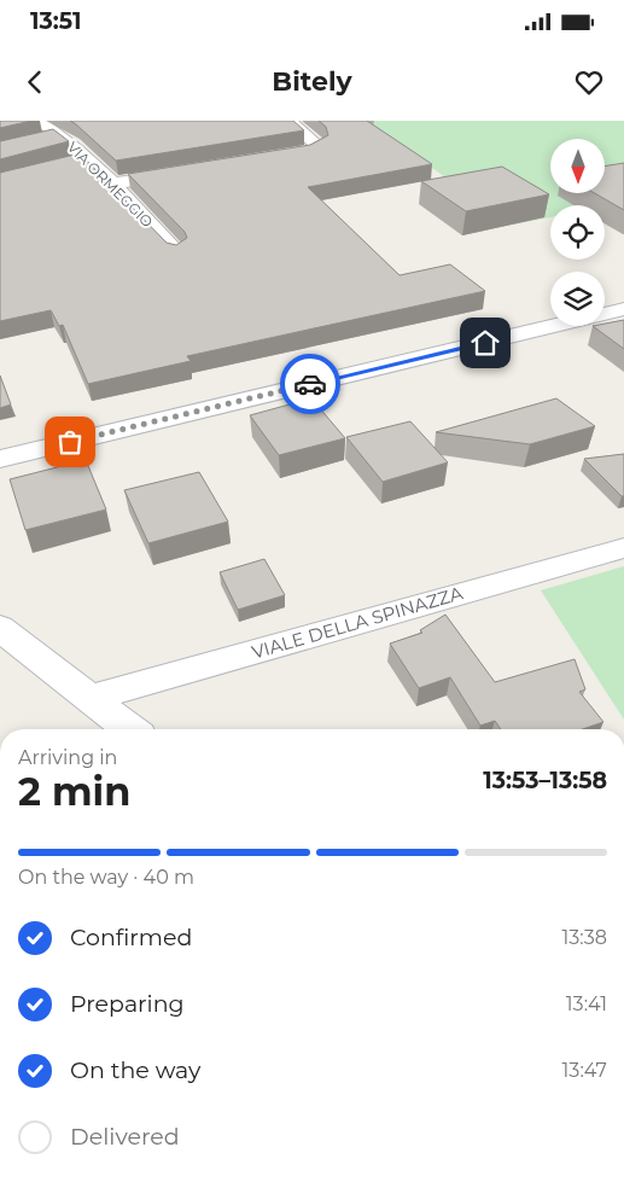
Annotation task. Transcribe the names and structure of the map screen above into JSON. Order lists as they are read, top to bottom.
{
  "streets": {
    "street": ["VIA ORMEGGIO", "VIALE DELLA SPINAZZA"]
  },
  "north": "bottom",
  "page": {
    "status": "13:51",
    "header": "Bitely",
    "heading": ["2 min", "Arriving in", "13:53–13:58"],
    "bar": "On the way · 40 m",
    "list": [
      ["Confirmed", "13:38"],
      ["Preparing", "13:41"],
      ["On the way", "13:47"],
      "Delivered"
    ]
  }
}
